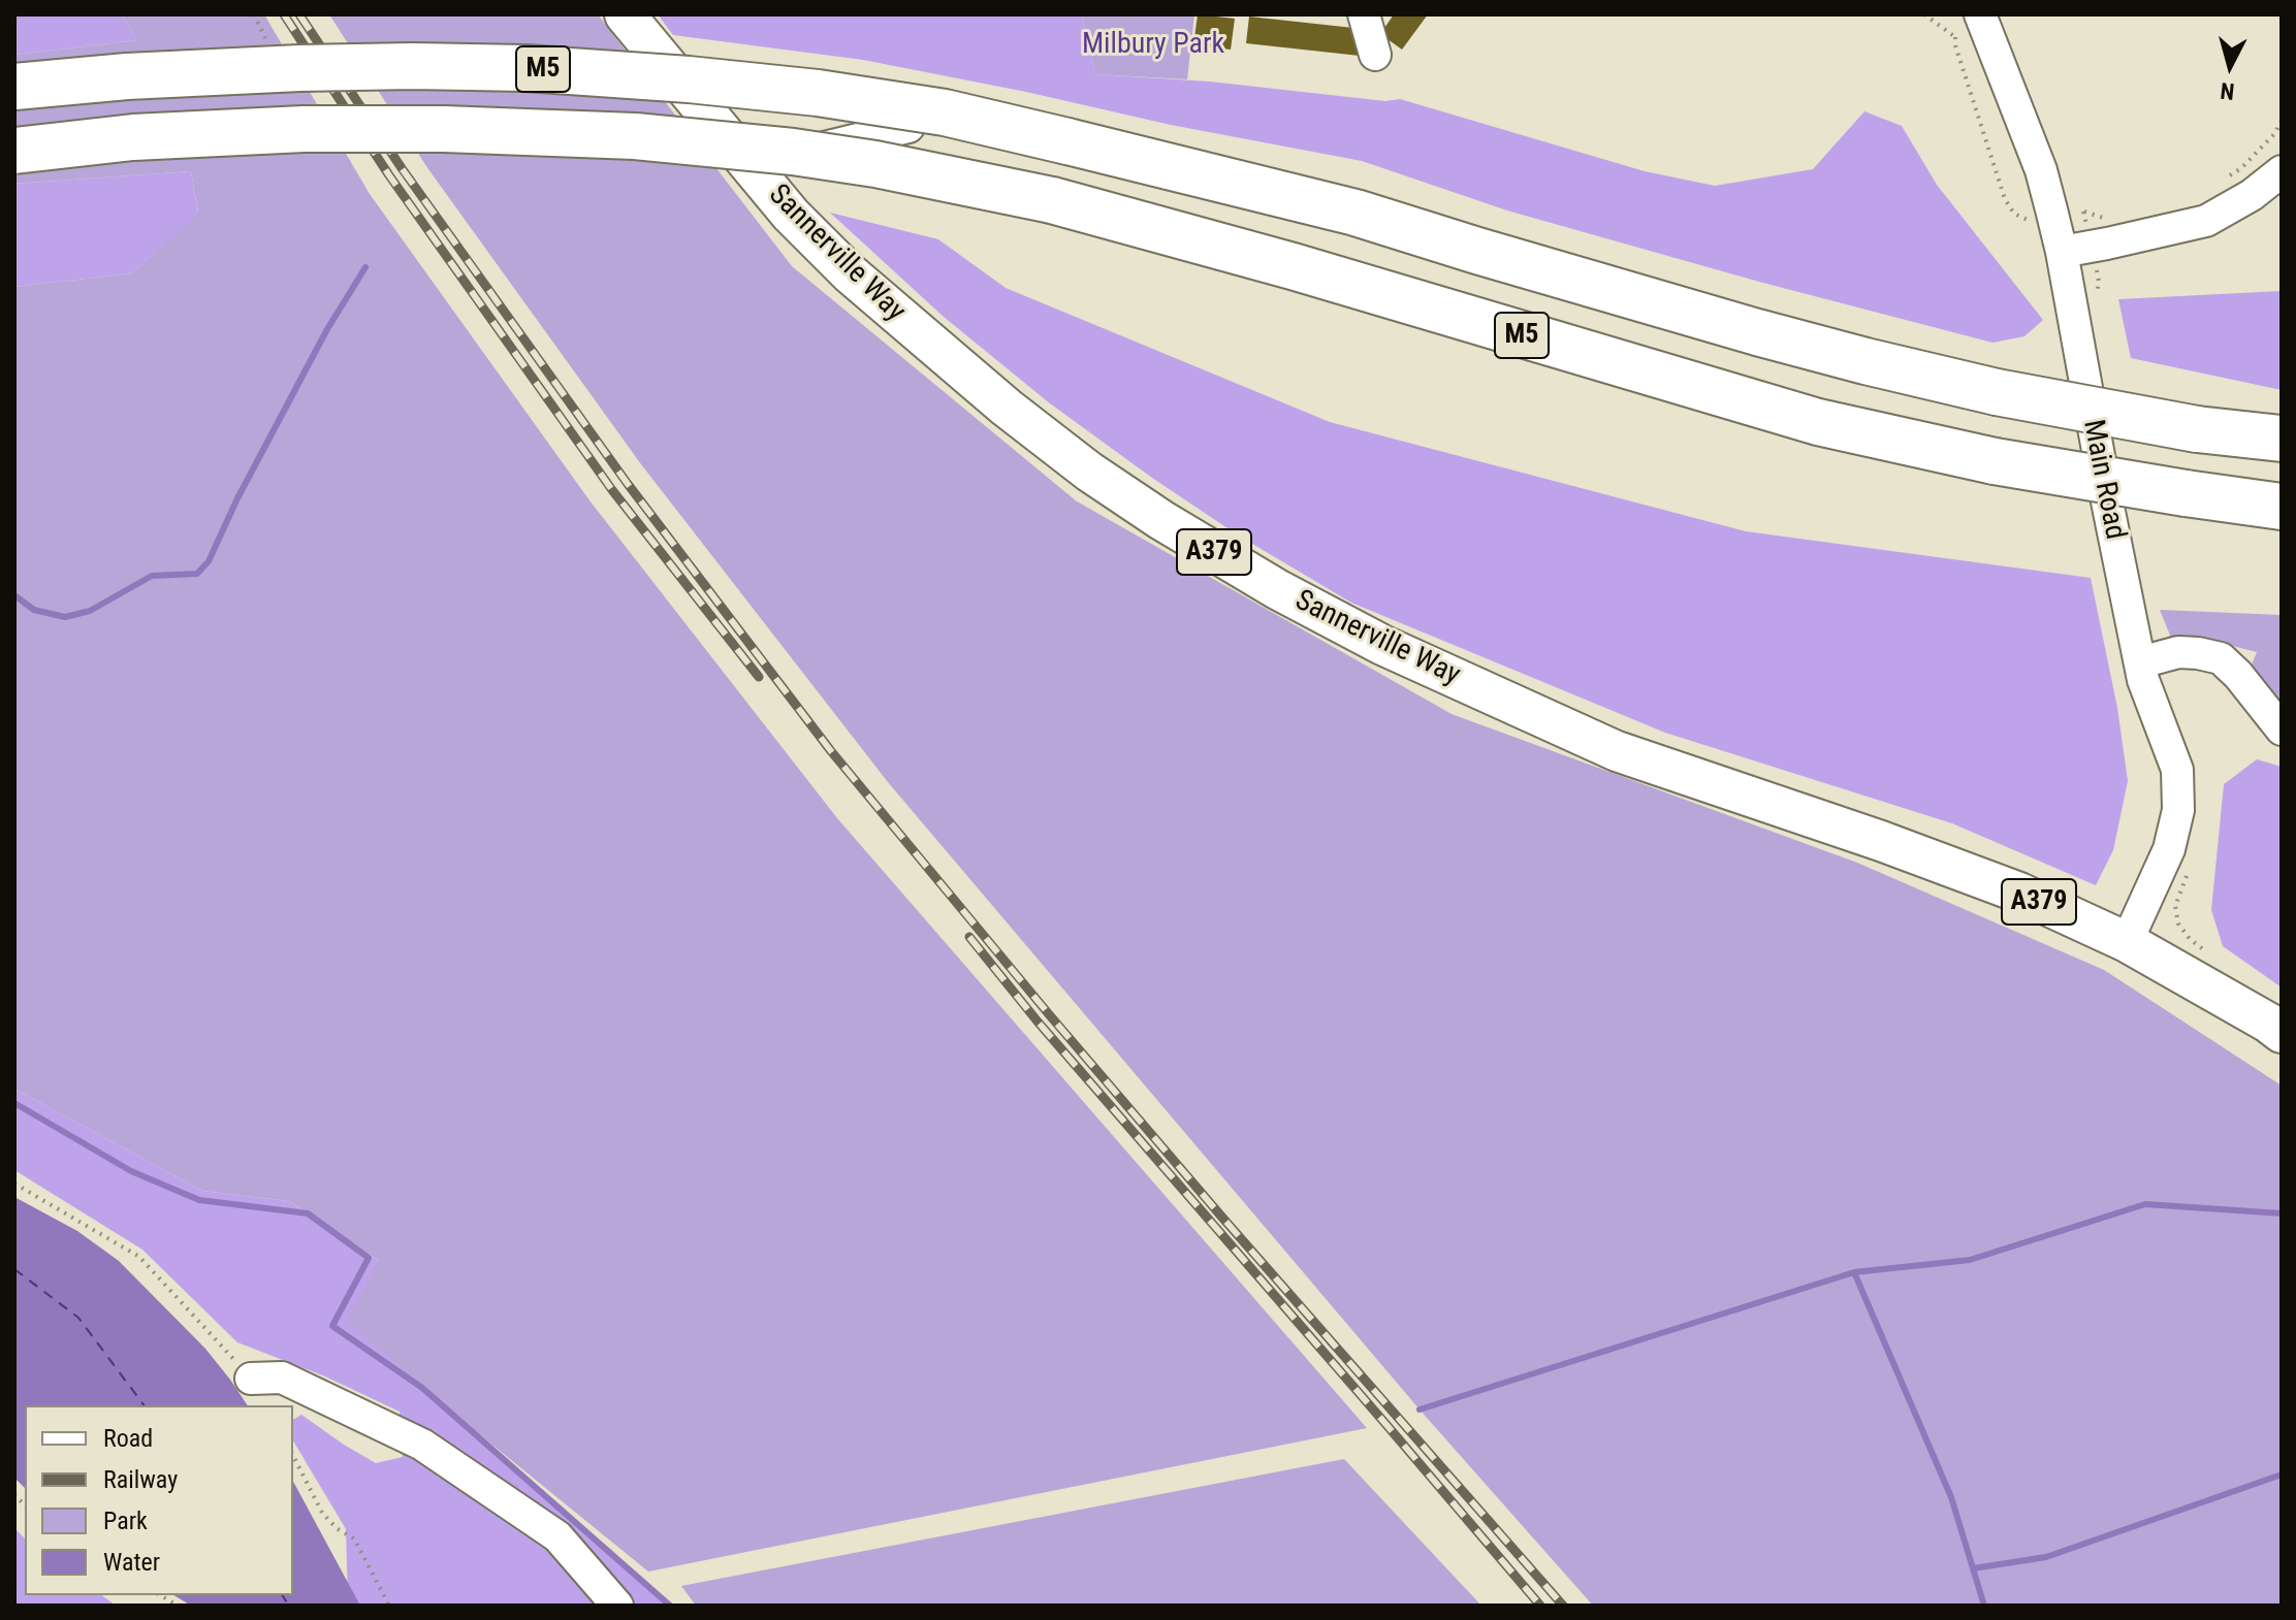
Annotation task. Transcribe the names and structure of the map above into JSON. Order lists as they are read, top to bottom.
{
  "streets": {
    "highway": ["M5"],
    "main road": ["Sannerville Way", "A379"],
    "street": ["Main Road"]
  },
  "crossings": [
    ["Sannerville Way", "Main Road"]
  ],
  "parks": ["Milbury Park"],
  "legend": [
    "Road",
    "Railway",
    "Park",
    "Water"
  ],
  "north": "bottom"
}
